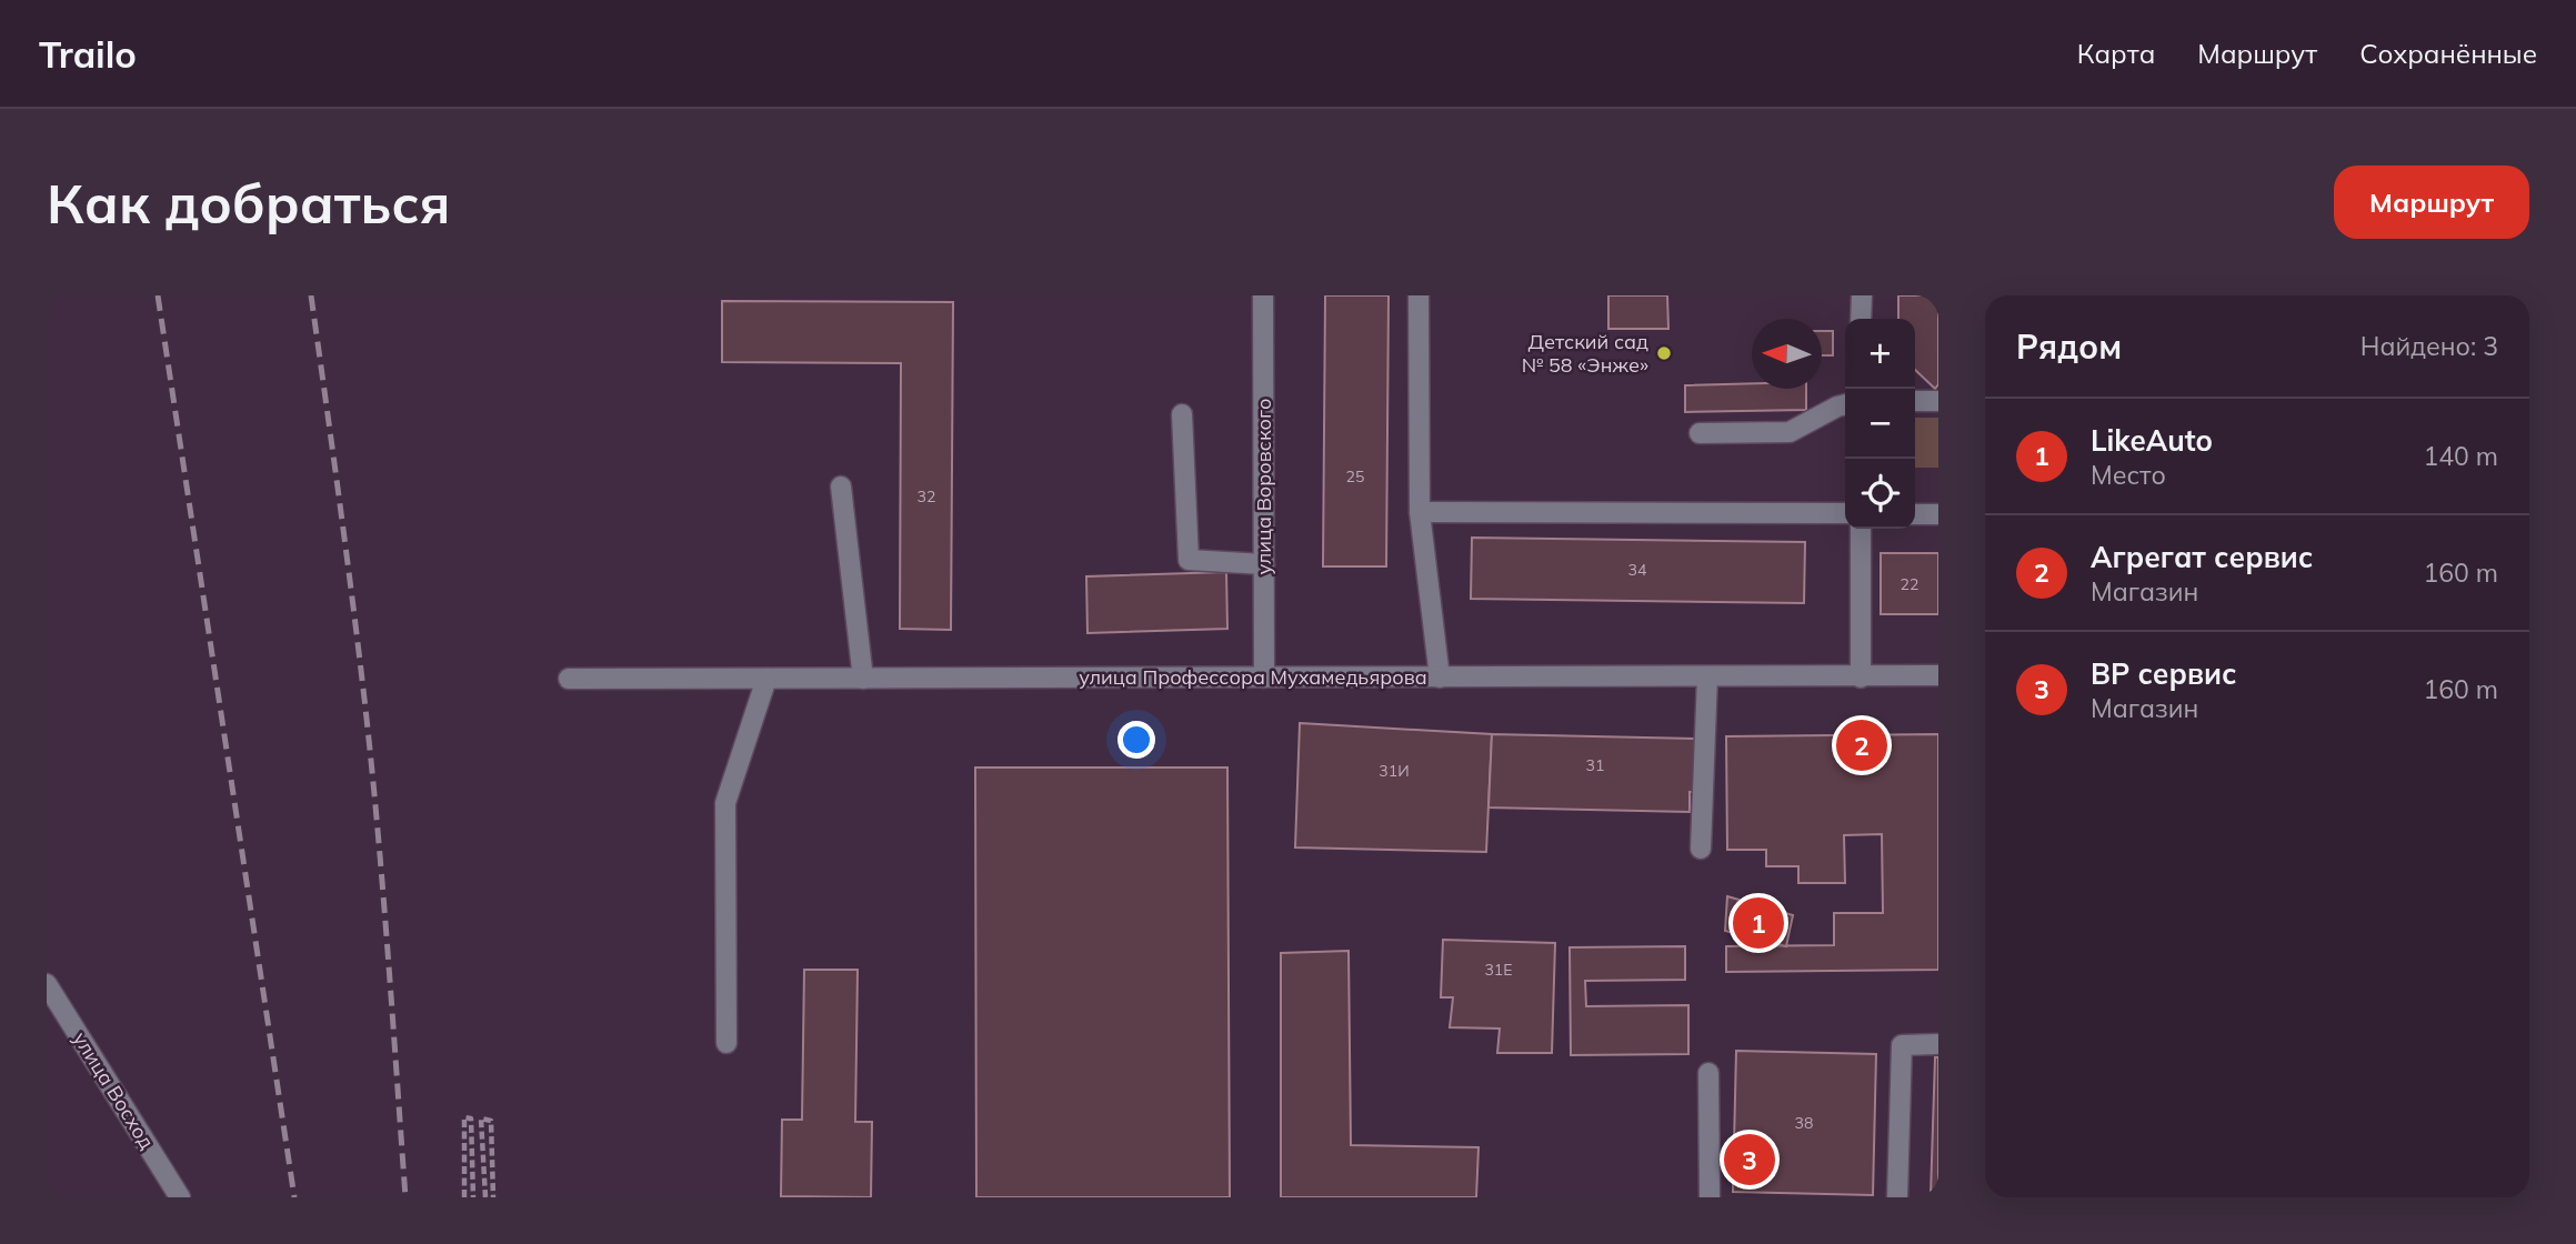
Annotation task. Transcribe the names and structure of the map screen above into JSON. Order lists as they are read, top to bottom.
{
  "streets": {
    "street": ["улица Воровского", "улица Профессора Мухамедьярова", "улица Восход"]
  },
  "crossings": [
    ["улица Воровского", "улица Профессора Мухамедьярова"]
  ],
  "places": ["Детский сад № 58 «Энже»"],
  "house_numbers": [
    "25",
    "32",
    "34",
    "22",
    "31",
    "31И",
    "31Е",
    "38"
  ],
  "north": "left",
  "page": {
    "header": "Trailo",
    "nav": ["Карта", "Маршрут", "Сохранённые"],
    "buttons": "Маршрут",
    "title": "Как добраться",
    "heading": ["Рядом", "Найдено: 3"],
    "map_buttons": ["+", "−"],
    "list": [
      {
        "mark": "1",
        "name": "LikeAuto",
        "note": "Место",
        "value": "140 m"
      },
      {
        "mark": "2",
        "name": "Агрегат сервис",
        "note": "Магазин",
        "value": "160 m"
      },
      {
        "mark": "3",
        "name": "ВР сервис",
        "note": "Магазин",
        "value": "160 m"
      }
    ],
    "pins": ["2", "1", "3"]
  }
}
